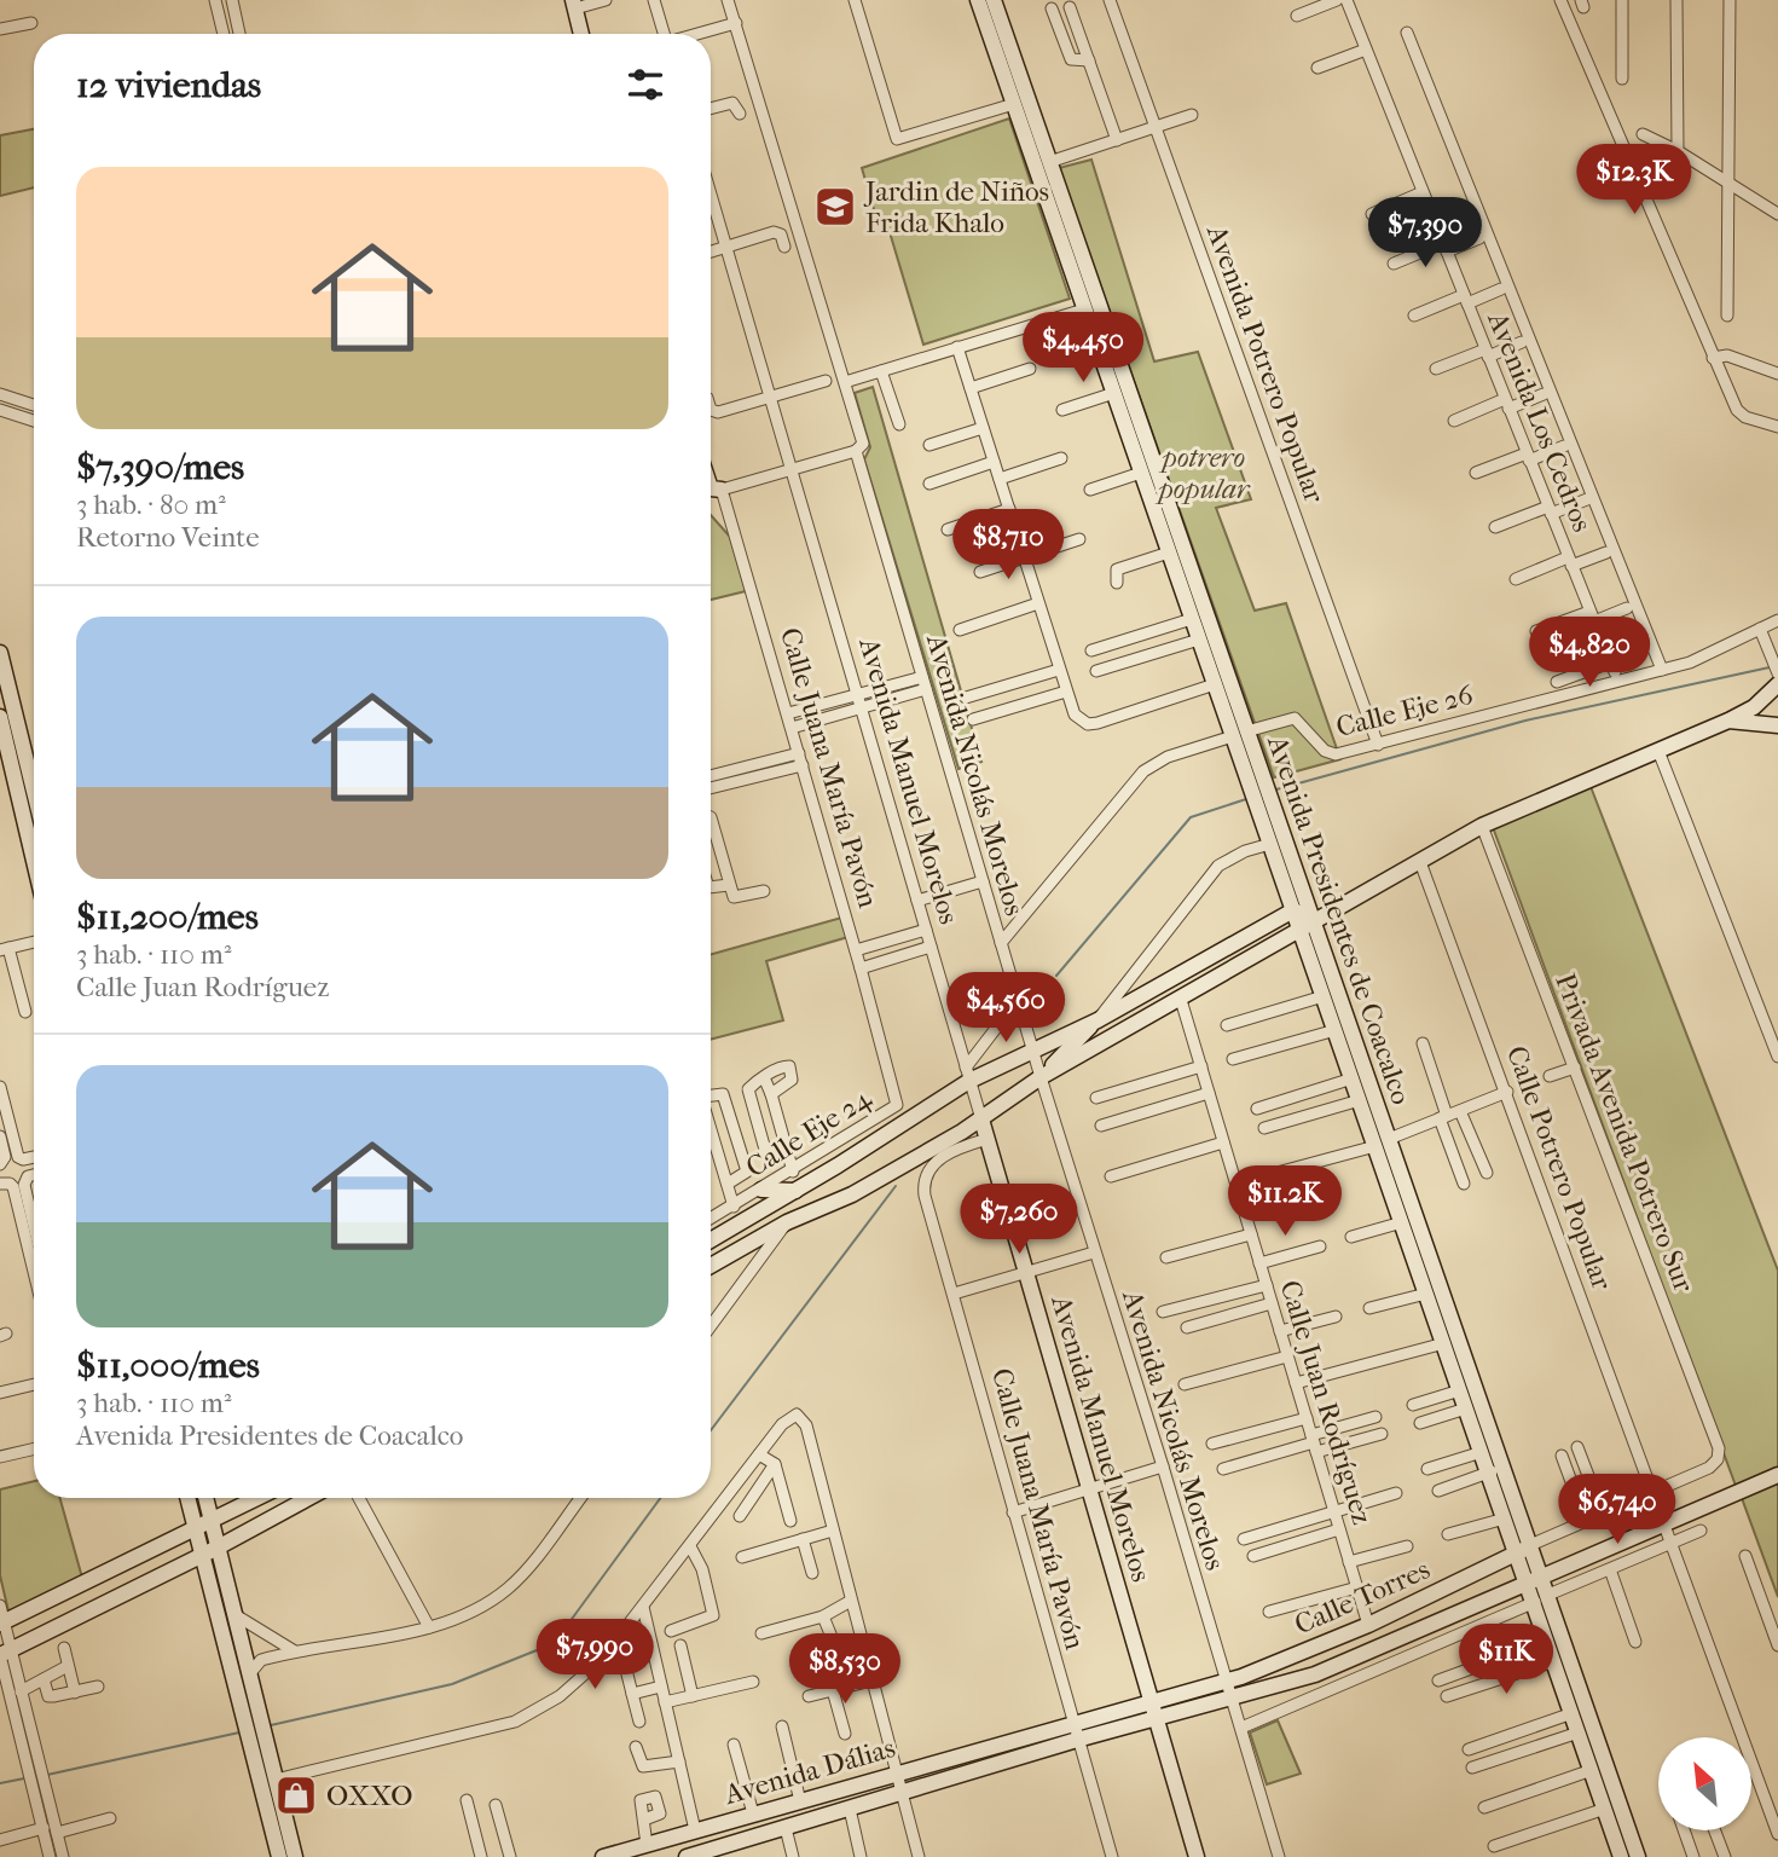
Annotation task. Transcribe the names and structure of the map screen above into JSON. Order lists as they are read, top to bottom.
{
  "streets": {
    "main road": [
      "Calle Juana María Pavón",
      "Avenida Manuel Morelos",
      "Avenida Presidentes de Coacalco",
      "Calle Torres",
      "Avenida Dálias"
    ],
    "street": [
      "Avenida Potrero Popular",
      "Avenida Los Cedros",
      "Calle Eje 26",
      "Avenida Nicolás Morelos",
      "Calle Eje 24",
      "Privada Avenida Potrero Sur",
      "Calle Potrero Popular",
      "Calle Juan Rodríguez"
    ]
  },
  "crossings": [
    ["Avenida Potrero Popular", "Calle Eje 26"],
    ["Avenida Los Cedros", "Calle Eje 26"],
    ["Calle Eje 26", "Avenida Presidentes de Coacalco"],
    ["Calle Juana María Pavón", "Avenida Manuel Morelos"],
    ["Calle Juana María Pavón", "Calle Eje 24"],
    ["Calle Juana María Pavón", "Avenida Dálias"],
    ["Avenida Nicolás Morelos", "Calle Torres"],
    ["Avenida Nicolás Morelos", "Avenida Dálias"],
    ["Avenida Manuel Morelos", "Avenida Dálias"],
    ["Avenida Presidentes de Coacalco", "Calle Torres"],
    ["Privada Avenida Potrero Sur", "Calle Potrero Popular"],
    ["Calle Juan Rodríguez", "Calle Torres"],
    ["Calle Torres", "Avenida Dálias"]
  ],
  "parks": ["potrero popular"],
  "places": {
    "school or university": ["Jardin de Niños Frida Khalo"],
    "shop": ["OXXO"]
  },
  "north": "top left",
  "page": {
    "heading": "12 viviendas",
    "list": [
      {
        "name": "$7,390/mes",
        "note": "3 hab. · 80 m² · Retorno Veinte"
      },
      {
        "name": "$11,200/mes",
        "note": "3 hab. · 110 m² · Calle Juan Rodríguez"
      },
      {
        "name": "$11,000/mes",
        "note": "3 hab. · 110 m² · Avenida Presidentes de Coacalco"
      }
    ],
    "price": [
      "$12.3K",
      "$7,390",
      "$4,450",
      "$8,710",
      "$4,820",
      "$4,560",
      "$11.2K",
      "$7,260",
      "$6,740",
      "$7,990",
      "$11K",
      "$8,530"
    ]
  }
}
